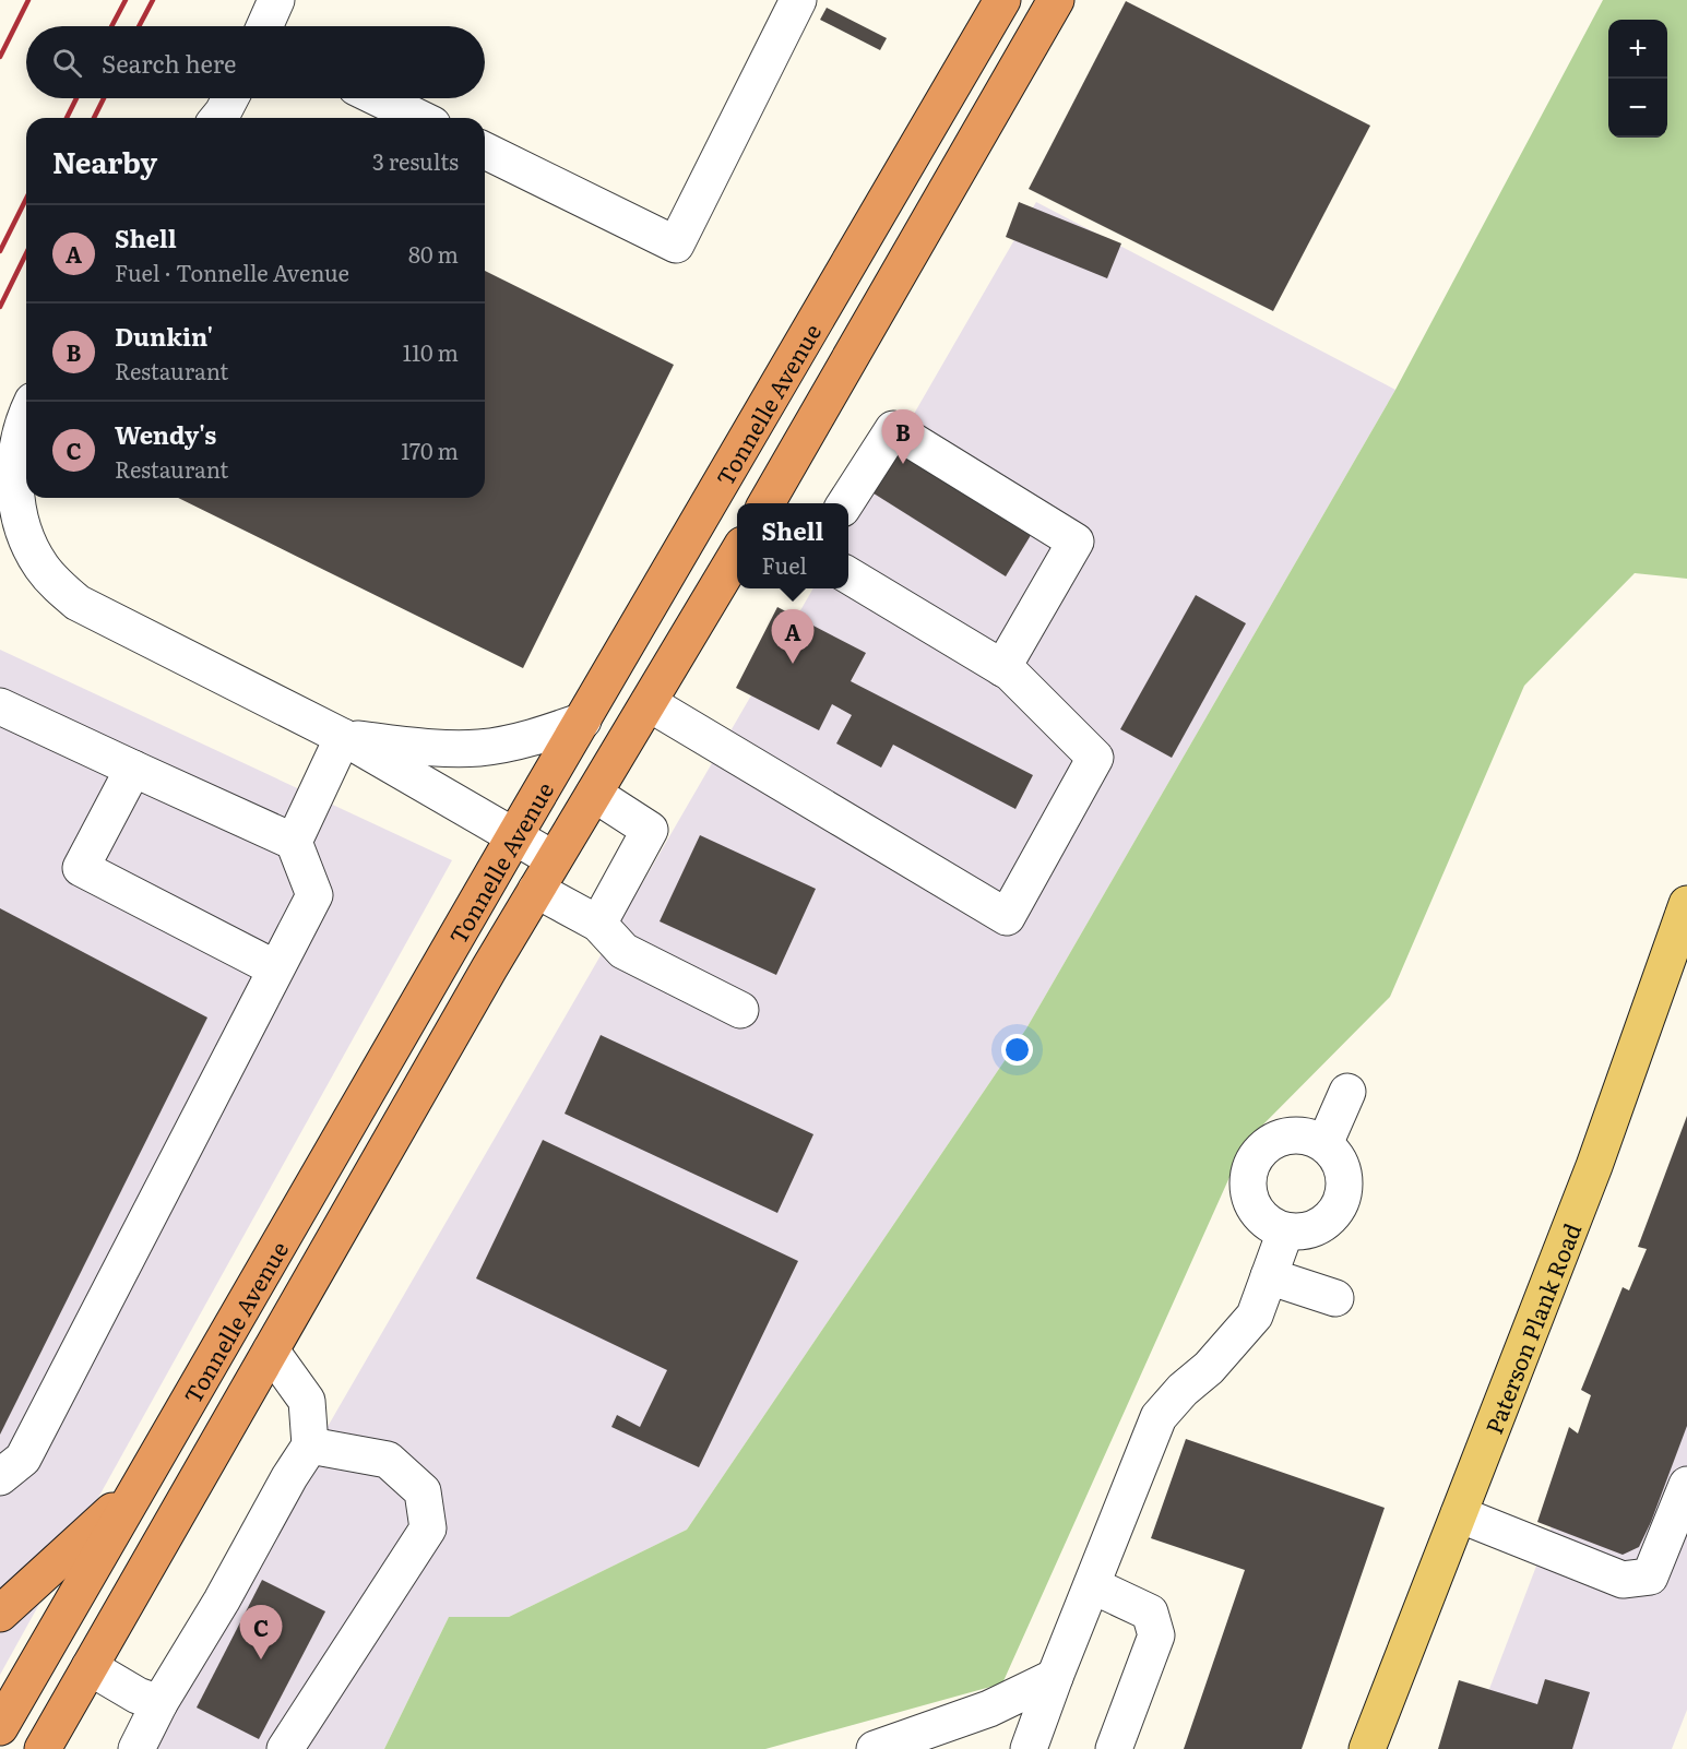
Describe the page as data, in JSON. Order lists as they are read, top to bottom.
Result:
{
  "streets": {
    "highway": ["Tonnelle Avenue"],
    "main road": ["Paterson Plank Road"]
  },
  "page": {
    "map_buttons": ["+", "−"],
    "search": "Search here",
    "heading": ["Nearby", "3 results"],
    "list": [
      {
        "mark": "A",
        "name": "Shell",
        "note": "Fuel · Tonnelle Avenue",
        "value": "80 m"
      },
      {
        "mark": "B",
        "name": "Dunkin'",
        "note": "Restaurant",
        "value": "110 m"
      },
      {
        "mark": "C",
        "name": "Wendy's",
        "note": "Restaurant",
        "value": "170 m"
      }
    ],
    "pins": ["B", "A", "C"],
    "popup": ["Shell", "Fuel"]
  }
}
